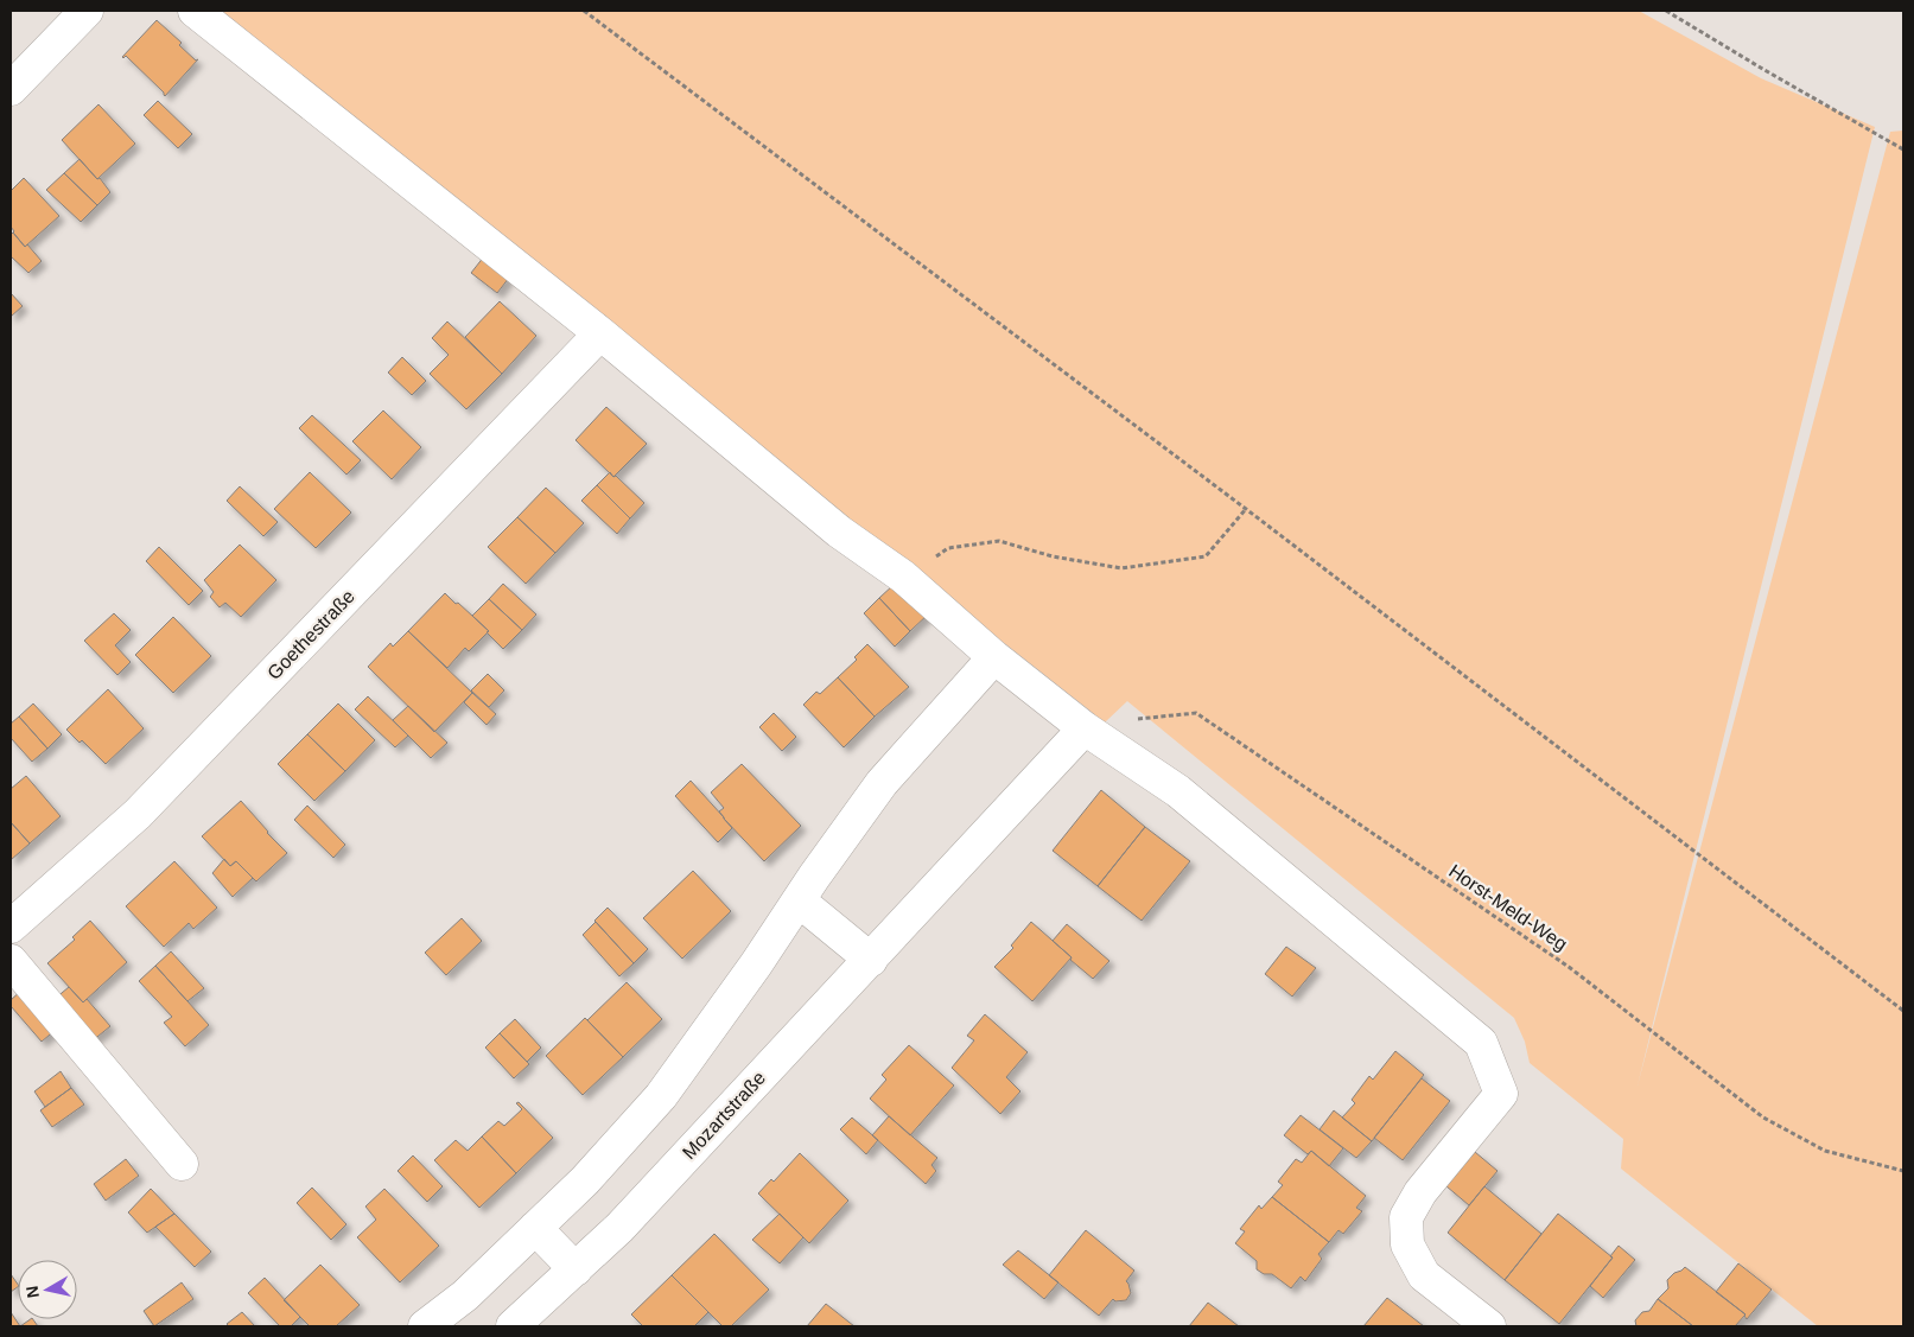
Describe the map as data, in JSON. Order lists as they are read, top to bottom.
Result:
{
  "streets": {
    "street": ["Goethestraße", "Mozartstraße"],
    "path": ["Horst-Meld-Weg"]
  },
  "crossings": [
    ["Horst-Meld-Weg", "Mozartstraße"]
  ],
  "north": "left"
}
